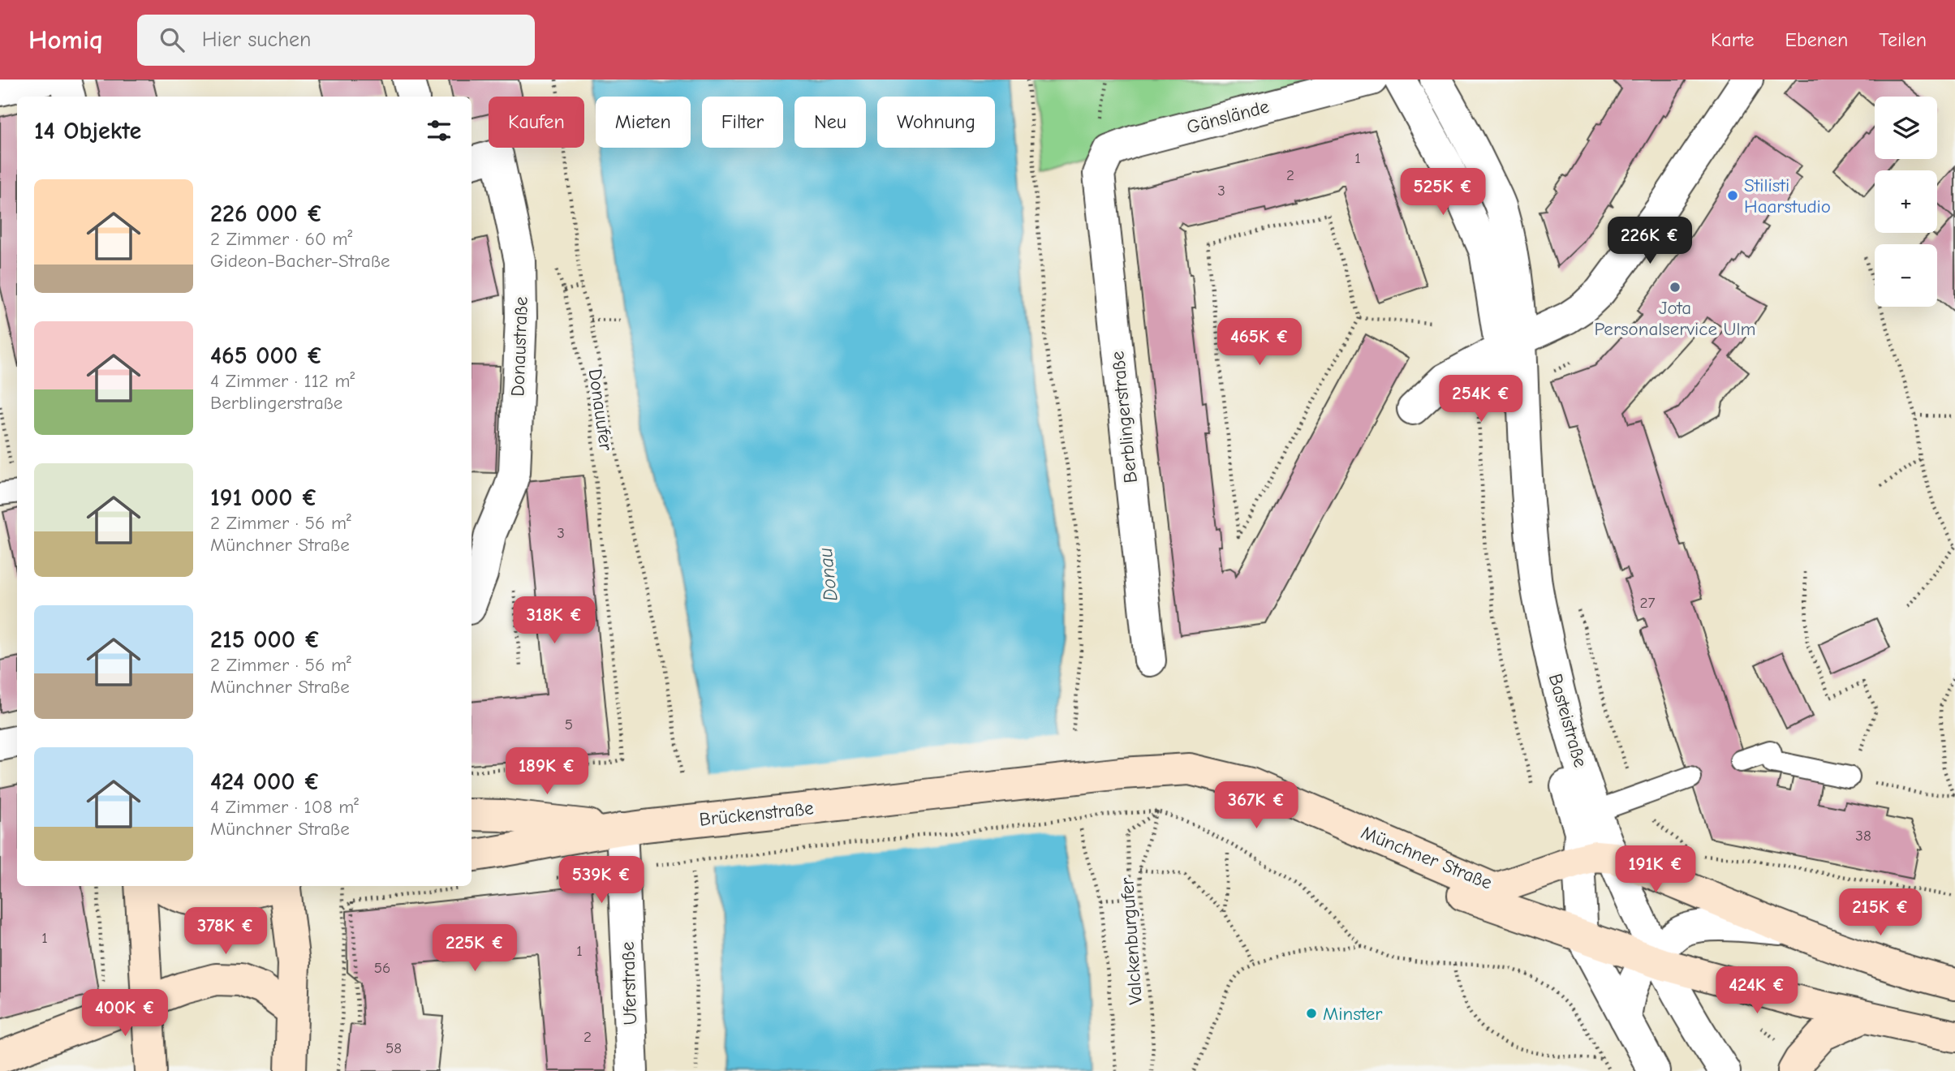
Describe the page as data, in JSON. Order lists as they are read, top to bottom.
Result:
{
  "streets": {
    "main road": ["Brückenstraße", "Münchner Straße"],
    "street": [
      "Gänslände",
      "Donaustraße",
      "Berblingerstraße",
      "Basteistraße",
      "Uferstraße"
    ],
    "path": ["Donauufer", "Valckenburgufer"]
  },
  "crossings": [
    ["Gänslände", "Berblingerstraße"],
    ["Basteistraße", "Münchner Straße"],
    ["Brückenstraße", "Münchner Straße"],
    ["Brückenstraße", "Uferstraße"]
  ],
  "water": ["Donau"],
  "places": ["Stilisti Haarstudio", "Jota Personalservice Ulm", "Minster"],
  "house_numbers": [
    "1",
    "2",
    "3",
    "3",
    "27",
    "5",
    "38",
    "1",
    "1",
    "56",
    "2",
    "58"
  ],
  "page": {
    "header": "Homiq",
    "search": "Hier suchen",
    "nav": ["Karte", "Ebenen", "Teilen"],
    "map_buttons": ["+", "−"],
    "chip": [
      "Kaufen",
      "Mieten",
      "Filter",
      "Neu",
      "Wohnung"
    ],
    "heading": "14 Objekte",
    "list": [
      {
        "name": "226 000 €",
        "note": "2 Zimmer · 60 m² · Gideon-Bacher-Straße"
      },
      {
        "name": "465 000 €",
        "note": "4 Zimmer · 112 m² · Berblingerstraße"
      },
      {
        "name": "191 000 €",
        "note": "2 Zimmer · 56 m² · Münchner Straße"
      },
      {
        "name": "215 000 €",
        "note": "2 Zimmer · 56 m² · Münchner Straße"
      },
      {
        "name": "424 000 €",
        "note": "4 Zimmer · 108 m² · Münchner Straße"
      }
    ],
    "price": [
      "525K €",
      "226K €",
      "465K €",
      "254K €",
      "318K €",
      "189K €",
      "367K €",
      "191K €",
      "539K €",
      "215K €",
      "378K €",
      "225K €",
      "424K €",
      "400K €"
    ]
  }
}
